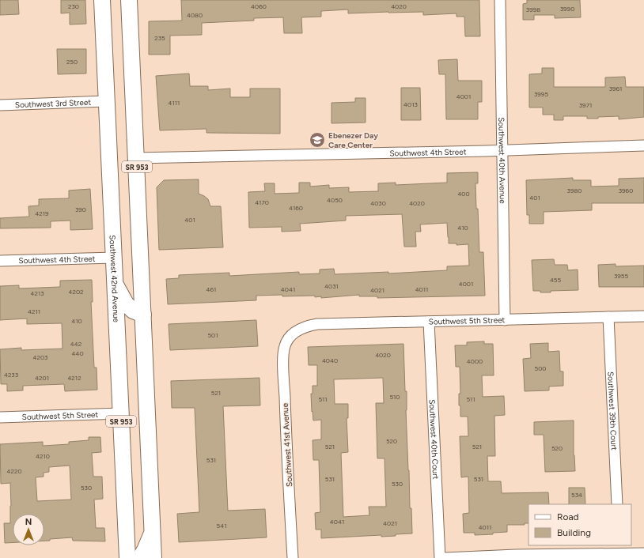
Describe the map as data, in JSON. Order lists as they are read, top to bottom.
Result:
{
  "streets": {
    "main road": ["SR 953", "Southwest 42nd Avenue"],
    "street": [
      "Southwest 3rd Street",
      "Southwest 4th Street",
      "Southwest 40th Avenue",
      "Southwest 5th Street",
      "Southwest 39th Court",
      "Southwest 40th Court",
      "Southwest 41st Avenue"
    ]
  },
  "crossings": [
    ["Southwest 3rd Street", "Southwest 42nd Avenue"],
    ["Southwest 4th Street", "Southwest 40th Avenue"],
    ["Southwest 4th Street", "SR 953"],
    ["Southwest 4th Street", "Southwest 42nd Avenue"],
    ["Southwest 40th Avenue", "Southwest 5th Street"],
    ["Southwest 42nd Avenue", "Southwest 5th Street"],
    ["Southwest 5th Street", "Southwest 39th Court"],
    ["Southwest 5th Street", "Southwest 40th Court"],
    ["Southwest 5th Street", "Southwest 41st Avenue"]
  ],
  "places": {
    "school or university": ["Ebenezer Day Care Center"]
  },
  "house_numbers": [
    "230",
    "4060",
    "4020",
    "3990",
    "3998",
    "4080",
    "235",
    "250",
    "3961",
    "3995",
    "4001",
    "4111",
    "4013",
    "3971",
    "3980",
    "3960",
    "400",
    "401",
    "4050",
    "4170",
    "4030",
    "4020",
    "4160",
    "390",
    "4219",
    "401",
    "410",
    "3955",
    "455",
    "4001",
    "4031",
    "461",
    "4041",
    "4011",
    "4021",
    "4202",
    "4213",
    "4211",
    "410",
    "501",
    "442",
    "440",
    "4020",
    "4203",
    "4040",
    "4000",
    "500",
    "4233",
    "4201",
    "4212",
    "521",
    "510",
    "511",
    "511",
    "520",
    "521",
    "521",
    "520",
    "4210",
    "531",
    "4220",
    "531",
    "531",
    "530",
    "530",
    "534",
    "4041",
    "4021",
    "541",
    "4011"
  ],
  "legend": ["Road", "Building"],
  "north": "top"
}
